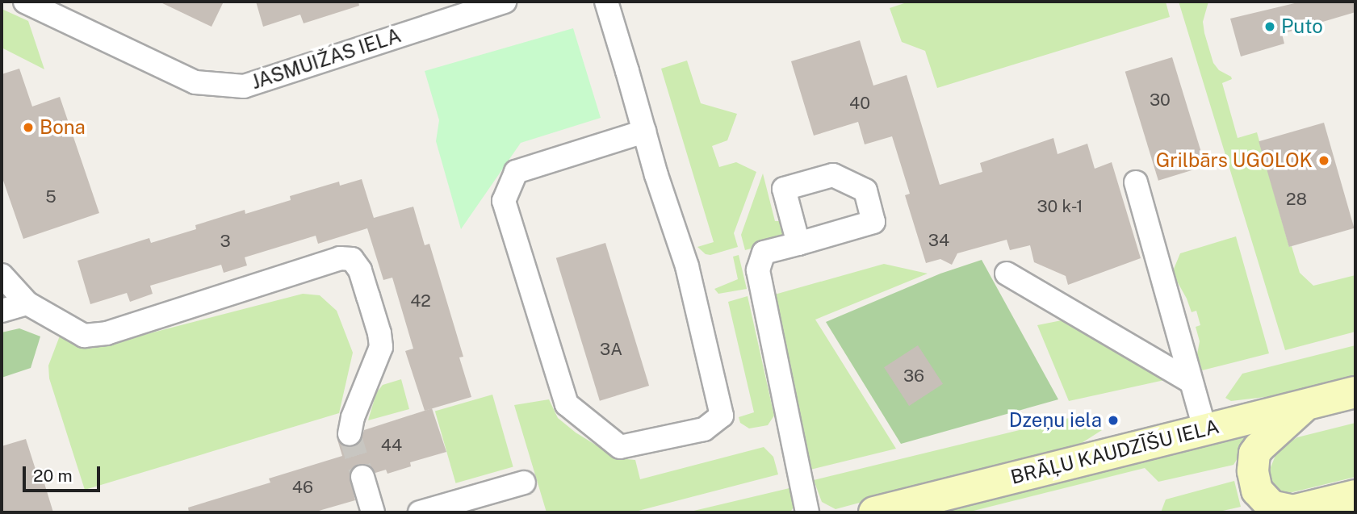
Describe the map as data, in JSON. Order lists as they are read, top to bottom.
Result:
{
  "streets": {
    "street": ["JASMUIŽAS IELA", "BRĀĻU KAUDZĪŠU IELA"]
  },
  "places": [
    "Puto",
    "Bona",
    "Grilbārs UGOLOK",
    "Dzeņu iela"
  ],
  "house_numbers": [
    "30",
    "40",
    "5",
    "28",
    "30 k-1",
    "34",
    "3",
    "42",
    "3A",
    "36",
    "44",
    "46"
  ],
  "scale_bar": "20 m"
}
